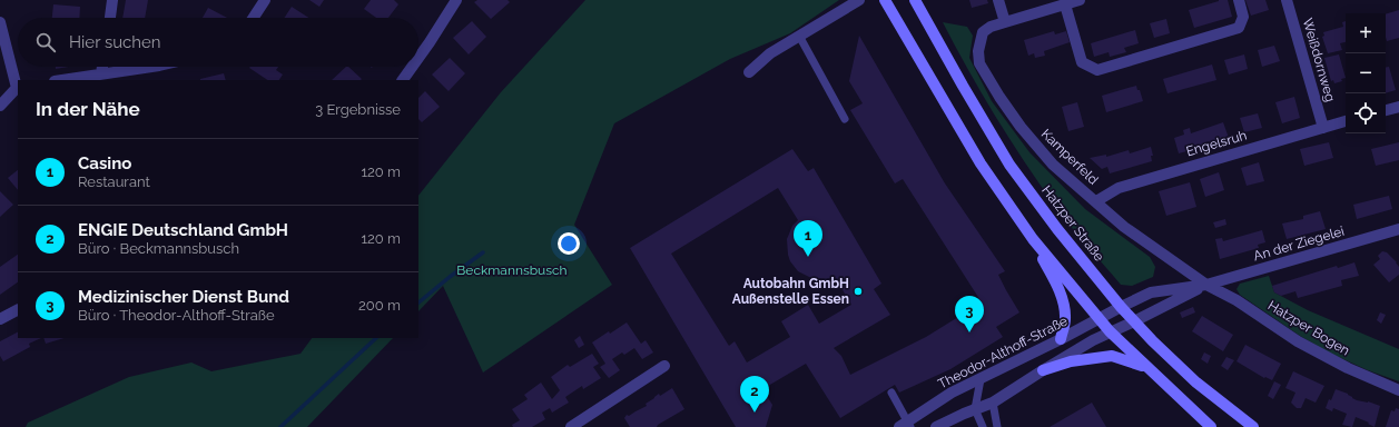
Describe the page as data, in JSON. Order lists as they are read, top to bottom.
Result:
{
  "streets": {
    "main road": ["Hatzper Straße"],
    "street": [
      "Weißdornweg",
      "Engelsruh",
      "Kamperfeld",
      "An der Ziegelei",
      "Hatzper Bogen",
      "Theodor-Althoff-Straße"
    ]
  },
  "crossings": [
    ["Weißdornweg", "Engelsruh"],
    ["Engelsruh", "Kamperfeld"],
    ["Kamperfeld", "An der Ziegelei"],
    ["Kamperfeld", "Hatzper Bogen"],
    ["Hatzper Straße", "An der Ziegelei"],
    ["Hatzper Straße", "Theodor-Althoff-Straße"],
    ["An der Ziegelei", "Hatzper Bogen"],
    ["An der Ziegelei", "Theodor-Althoff-Straße"]
  ],
  "parks": ["Beckmannsbusch"],
  "places": ["Autobahn GmbH Außenstelle Essen"],
  "page": {
    "map_buttons": ["+", "−"],
    "search": "Hier suchen",
    "heading": ["In der Nähe", "3 Ergebnisse"],
    "list": [
      {
        "mark": "1",
        "name": "Casino",
        "note": "Restaurant",
        "value": "120 m"
      },
      {
        "mark": "2",
        "name": "ENGIE Deutschland GmbH",
        "note": "Büro · Beckmannsbusch",
        "value": "120 m"
      },
      {
        "mark": "3",
        "name": "Medizinischer Dienst Bund",
        "note": "Büro · Theodor-Althoff-Straße",
        "value": "200 m"
      }
    ],
    "pins": ["1", "3", "2"]
  }
}
